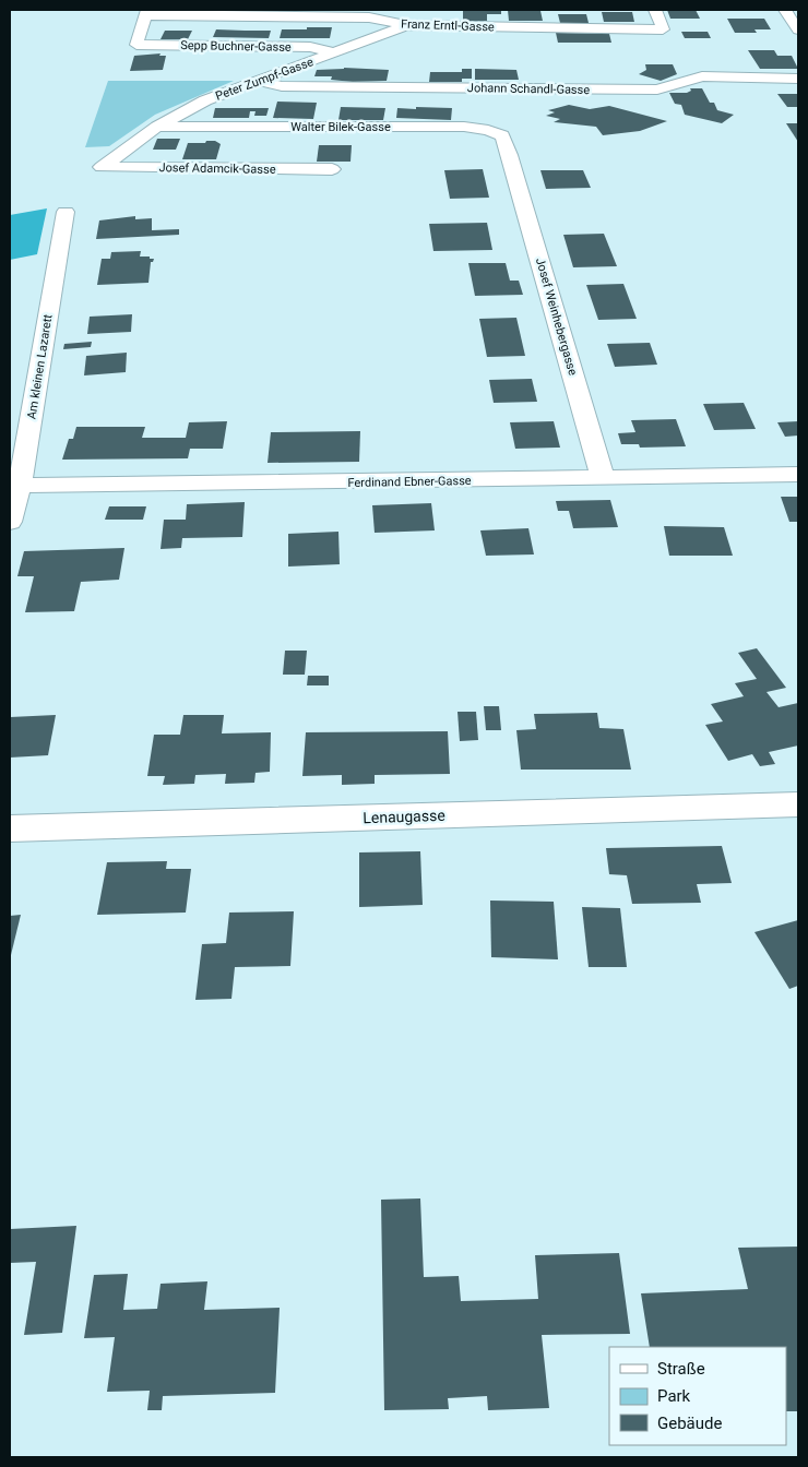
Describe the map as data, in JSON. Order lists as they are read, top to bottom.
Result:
{
  "streets": {
    "street": [
      "Franz Erntl-Gasse",
      "Sepp Buchner-Gasse",
      "Peter Zumpf-Gasse",
      "Johann Schandl-Gasse",
      "Walter Bilek-Gasse",
      "Josef Adamcik-Gasse",
      "Josef Weinhebergasse",
      "Am kleinen Lazarett",
      "Ferdinand Ebner-Gasse",
      "Lenaugasse"
    ]
  },
  "crossings": [
    ["Franz Erntl-Gasse", "Sepp Buchner-Gasse"],
    ["Franz Erntl-Gasse", "Peter Zumpf-Gasse"],
    ["Sepp Buchner-Gasse", "Peter Zumpf-Gasse"],
    ["Peter Zumpf-Gasse", "Johann Schandl-Gasse"],
    ["Peter Zumpf-Gasse", "Walter Bilek-Gasse"],
    ["Peter Zumpf-Gasse", "Josef Adamcik-Gasse"],
    ["Walter Bilek-Gasse", "Josef Weinhebergasse"],
    ["Josef Weinhebergasse", "Ferdinand Ebner-Gasse"],
    ["Am kleinen Lazarett", "Ferdinand Ebner-Gasse"]
  ],
  "legend": ["Straße", "Park", "Gebäude"]
}
